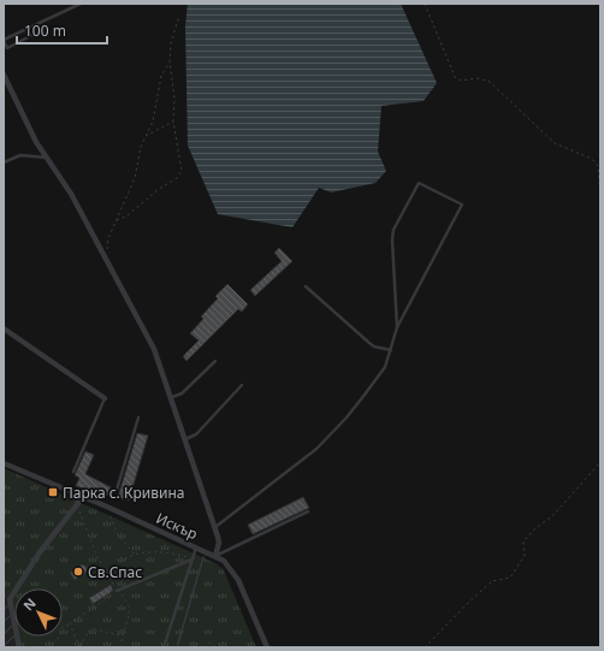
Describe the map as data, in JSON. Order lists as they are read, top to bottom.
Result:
{
  "streets": {
    "street": ["Искър"]
  },
  "places": {
    "transit": ["Парка с. Кривина"],
    "other": ["Св.Спас"]
  },
  "scale_bar": "100 m",
  "north": "top left"
}
